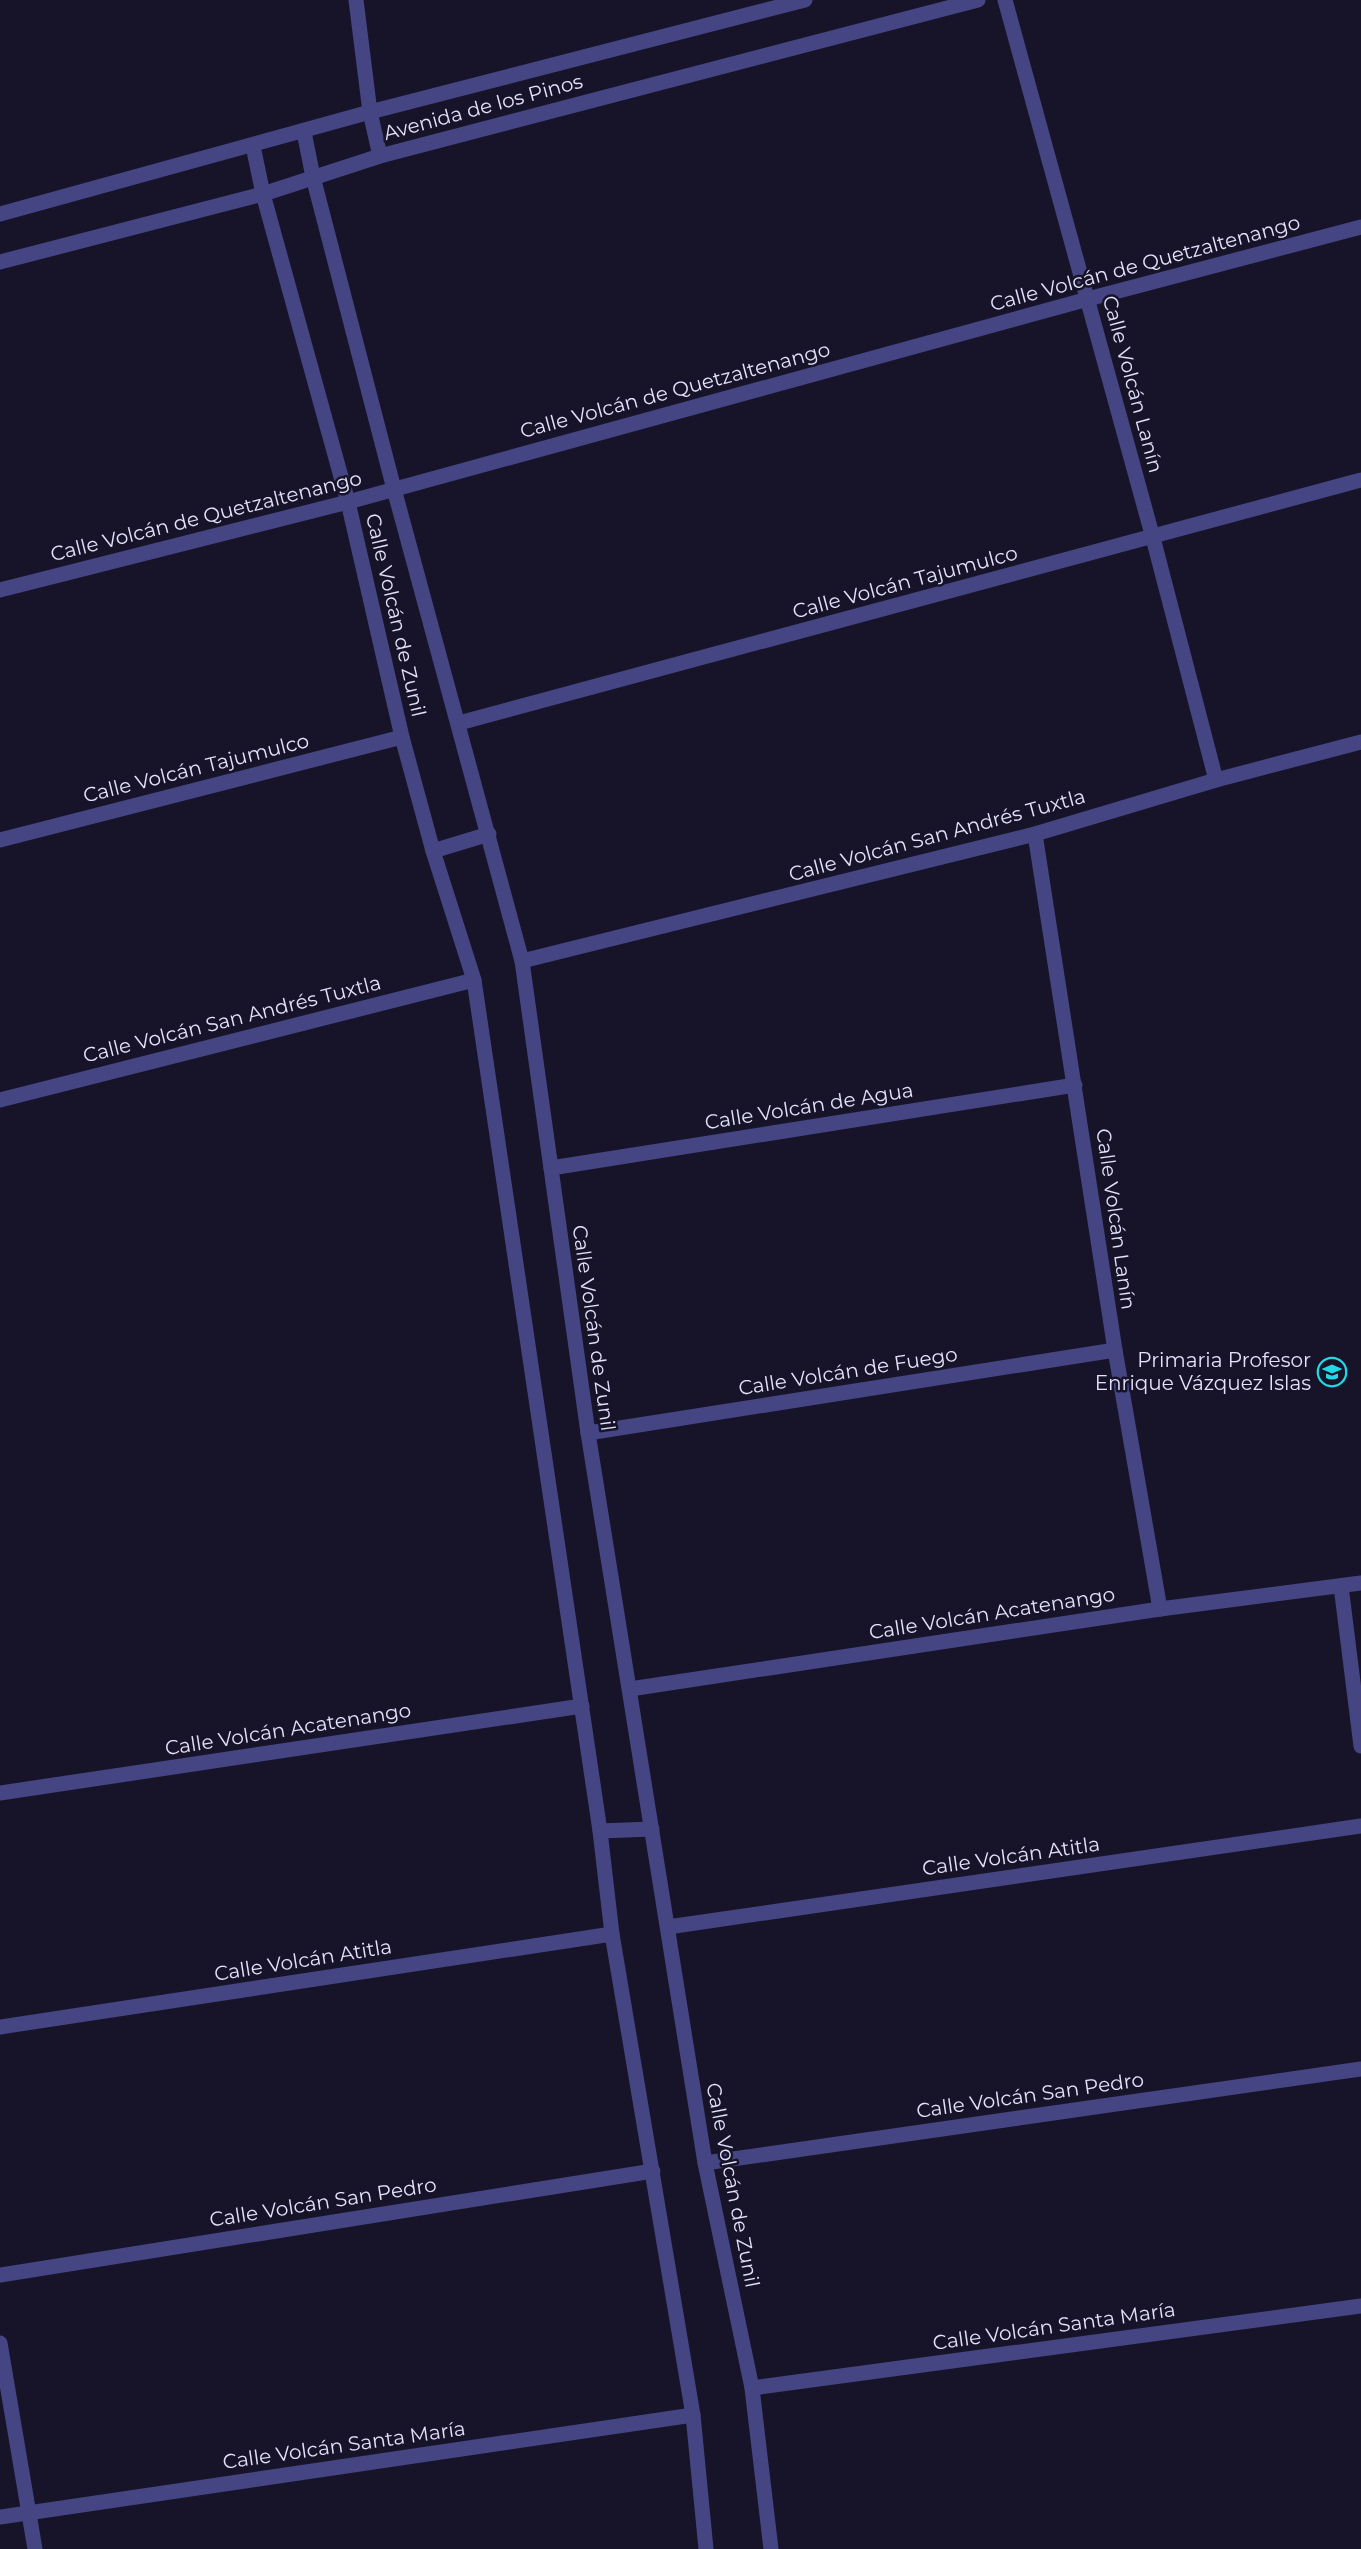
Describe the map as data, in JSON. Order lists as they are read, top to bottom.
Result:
{
  "streets": {
    "street": [
      "Avenida de los Pinos",
      "Calle Volcán de Quetzaltenango",
      "Calle Volcán Lanín",
      "Calle Volcán Tajumulco",
      "Calle Volcán de Zunil",
      "Calle Volcán San Andrés Tuxtla",
      "Calle Volcán de Agua",
      "Calle Volcán de Fuego",
      "Calle Volcán Acatenango",
      "Calle Volcán Atitla",
      "Calle Volcán San Pedro",
      "Calle Volcán Santa María"
    ]
  },
  "crossings": [
    ["Avenida de los Pinos", "Calle Volcán de Zunil"],
    ["Calle Volcán de Quetzaltenango", "Calle Volcán Lanín"],
    ["Calle Volcán de Quetzaltenango", "Calle Volcán de Zunil"],
    ["Calle Volcán Lanín", "Calle Volcán Tajumulco"],
    ["Calle Volcán Lanín", "Calle Volcán San Andrés Tuxtla"],
    ["Calle Volcán Lanín", "Calle Volcán de Agua"],
    ["Calle Volcán Lanín", "Calle Volcán de Fuego"],
    ["Calle Volcán Lanín", "Calle Volcán Acatenango"],
    ["Calle Volcán Tajumulco", "Calle Volcán de Zunil"],
    ["Calle Volcán de Zunil", "Calle Volcán San Andrés Tuxtla"],
    ["Calle Volcán de Zunil", "Calle Volcán de Agua"],
    ["Calle Volcán de Zunil", "Calle Volcán de Fuego"],
    ["Calle Volcán de Zunil", "Calle Volcán Acatenango"],
    ["Calle Volcán de Zunil", "Calle Volcán Atitla"],
    ["Calle Volcán de Zunil", "Calle Volcán San Pedro"],
    ["Calle Volcán de Zunil", "Calle Volcán Santa María"]
  ],
  "places": {
    "school or university": ["Primaria Profesor Enrique Vázquez Islas"]
  }
}
